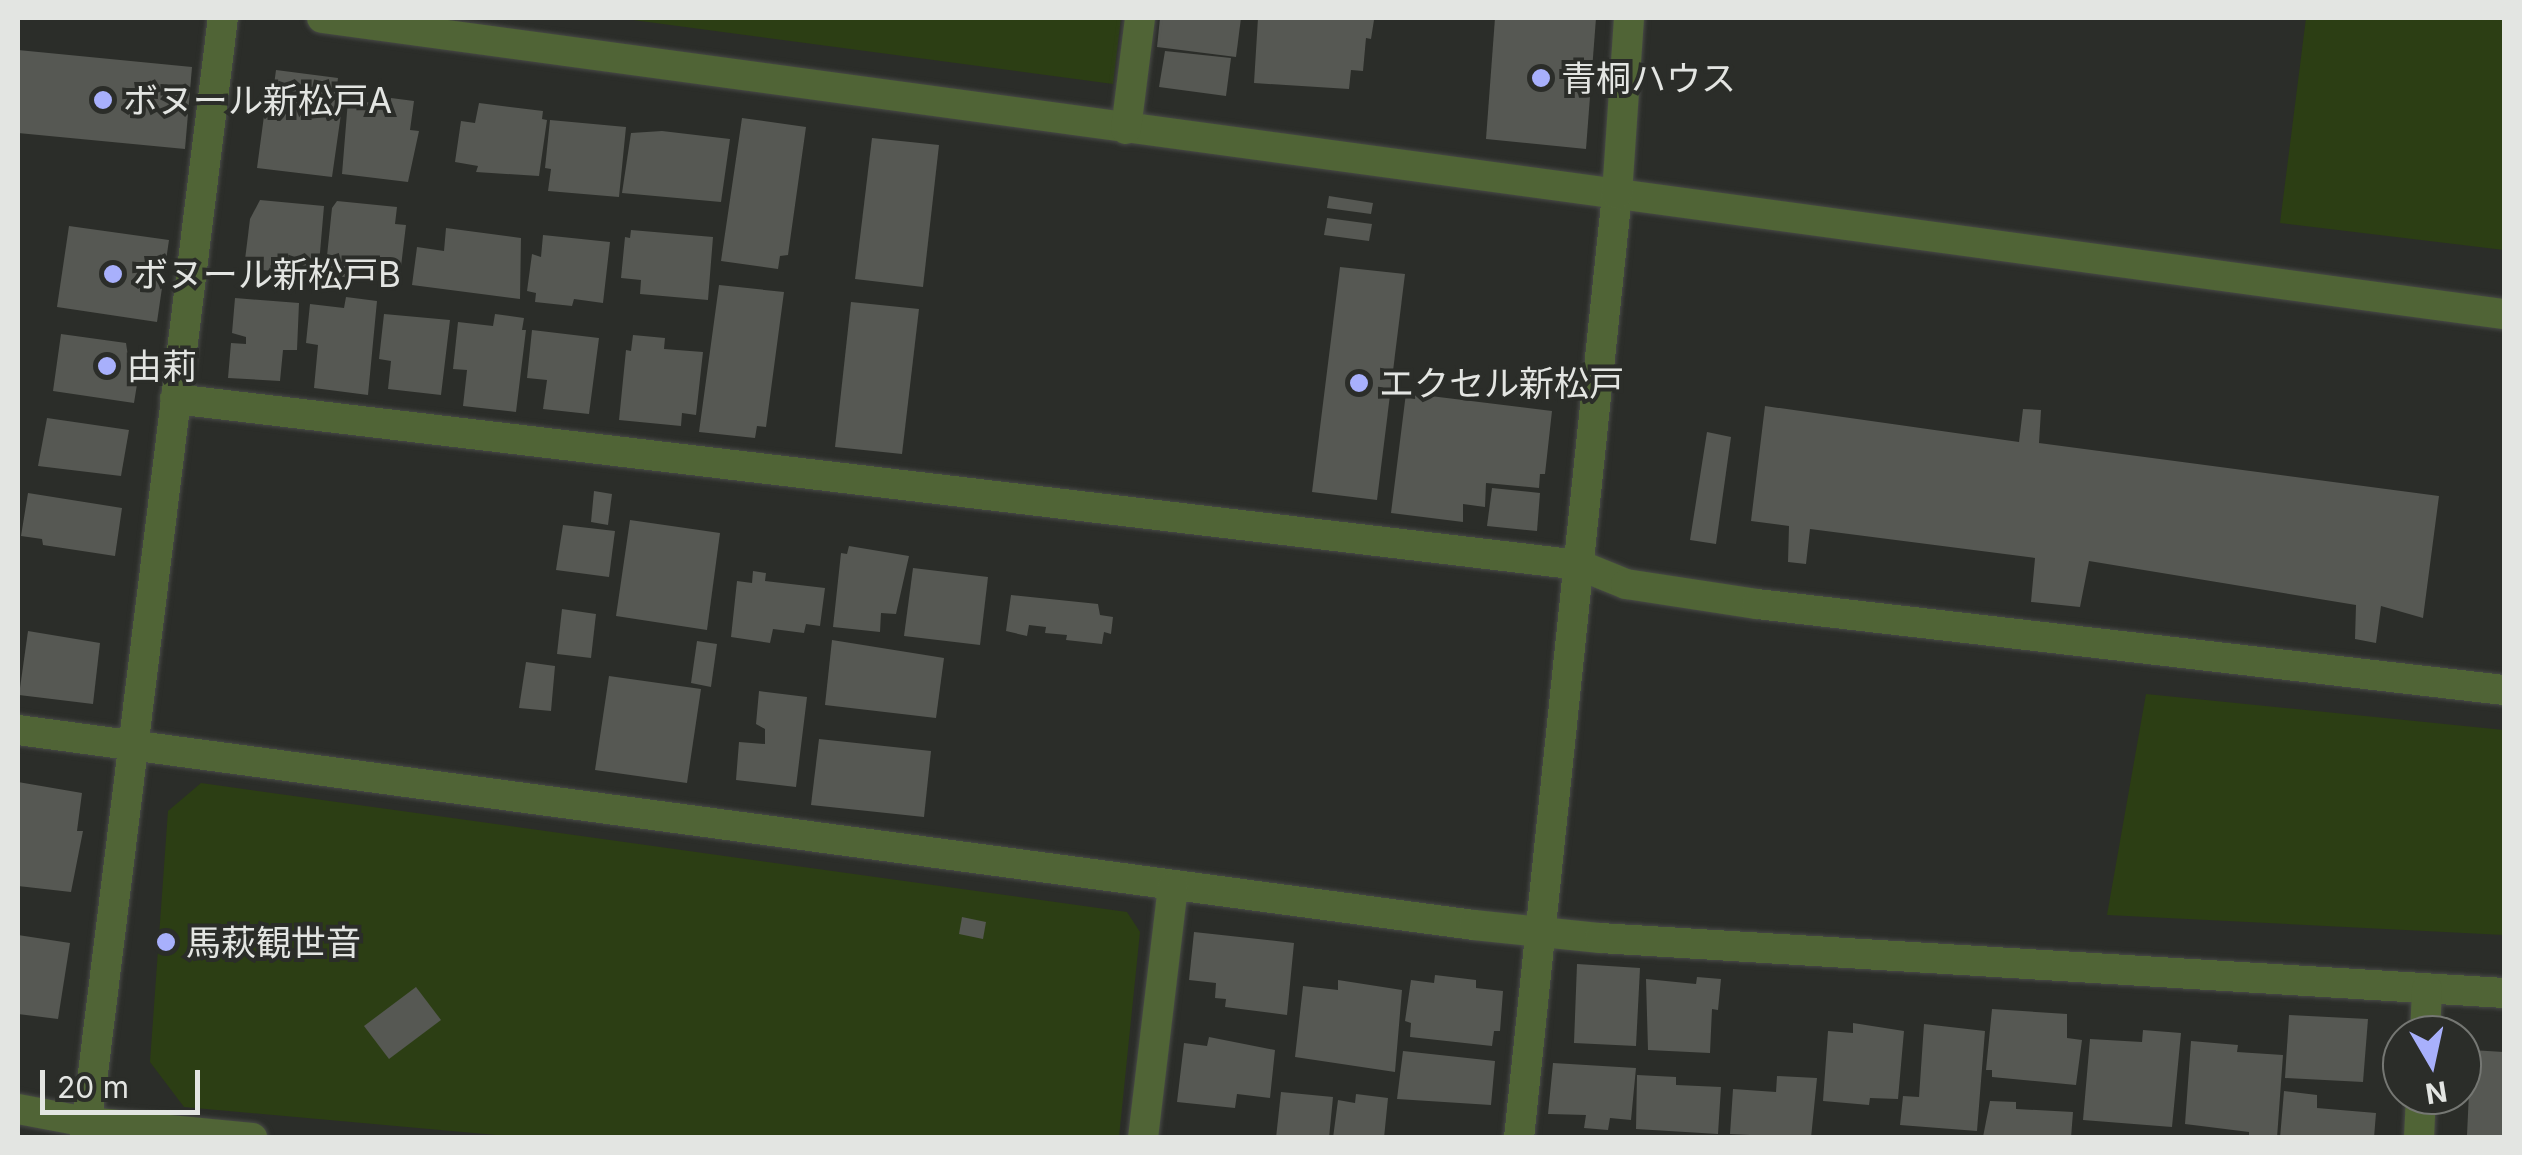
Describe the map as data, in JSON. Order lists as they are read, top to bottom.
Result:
{
  "places": [
    "青桐ハウス",
    "ボヌール新松戸A",
    "ボヌール新松戸B",
    "由莉",
    "エクセル新松戸",
    "馬萩観世音"
  ],
  "scale_bar": "20 m",
  "north": "bottom"
}
